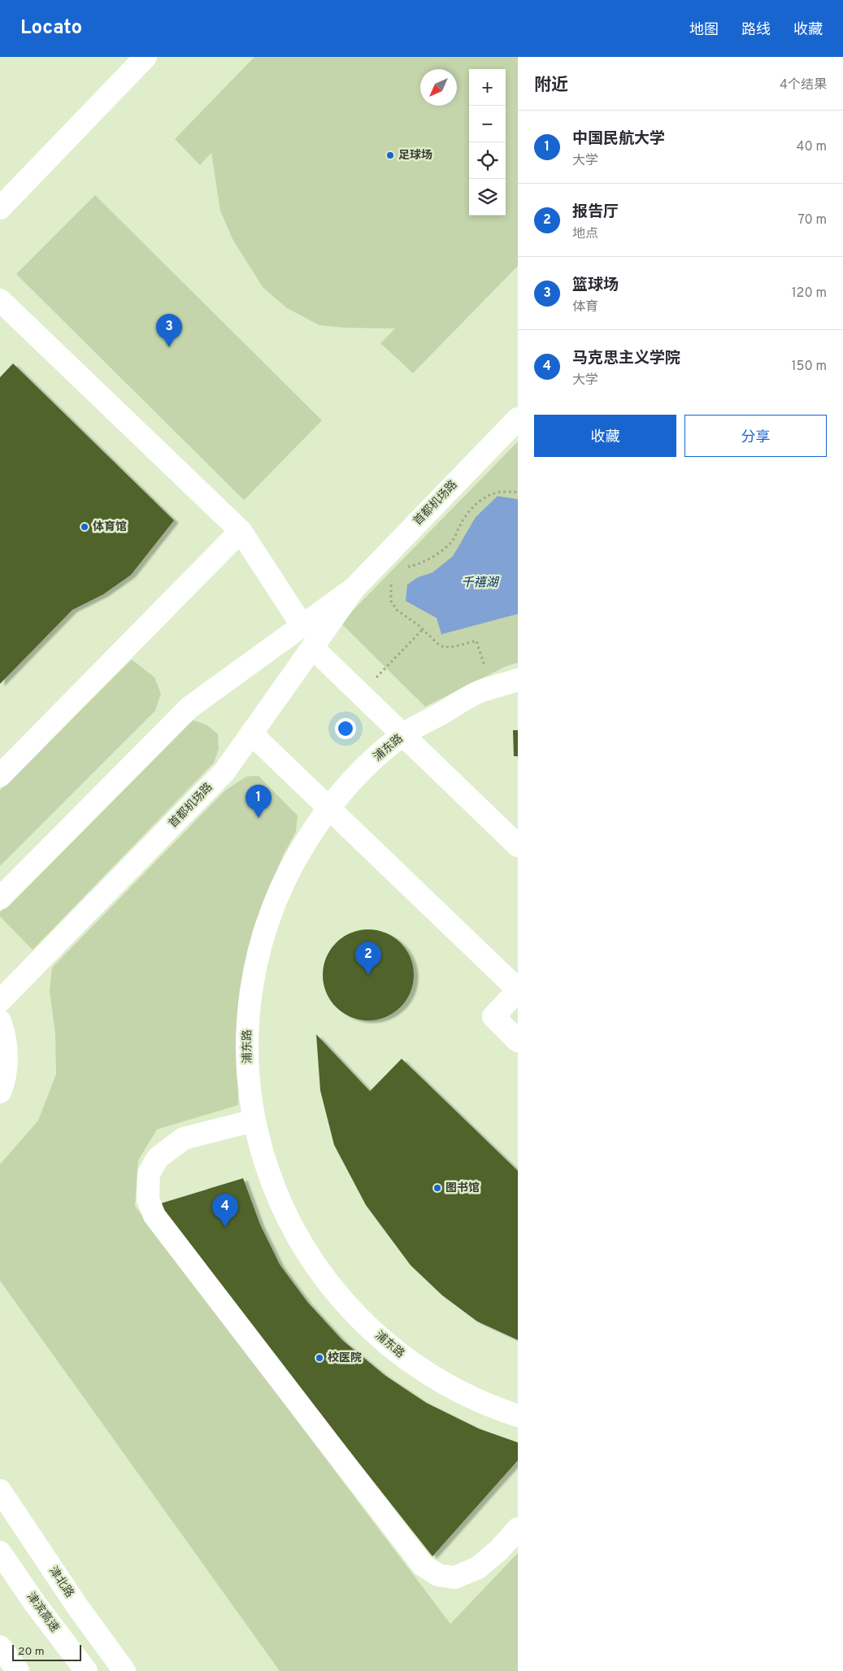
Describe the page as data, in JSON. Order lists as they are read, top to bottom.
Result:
{
  "streets": {
    "main road": [
      "首都机场路",
      "浦东路",
      "津北路",
      "津滨高速"
    ]
  },
  "water": ["千禧湖"],
  "places": [
    "足球场",
    "体育馆",
    "图书馆",
    "校医院"
  ],
  "scale_bar": "20 m",
  "north": "bottom left",
  "page": {
    "header": "Locato",
    "nav": ["地图", "路线", "收藏"],
    "heading": ["附近", "4个结果"],
    "map_buttons": ["+", "−"],
    "list": [
      {
        "mark": "1",
        "name": "中国民航大学",
        "note": "大学",
        "value": "40 m"
      },
      {
        "mark": "2",
        "name": "报告厅",
        "note": "地点",
        "value": "70 m"
      },
      {
        "mark": "3",
        "name": "篮球场",
        "note": "体育",
        "value": "120 m"
      },
      {
        "mark": "4",
        "name": "马克思主义学院",
        "note": "大学",
        "value": "150 m"
      }
    ],
    "pins": [
      "3",
      "1",
      "2",
      "4"
    ],
    "buttons": ["收藏", "分享"],
    "scale": "20 m"
  }
}
